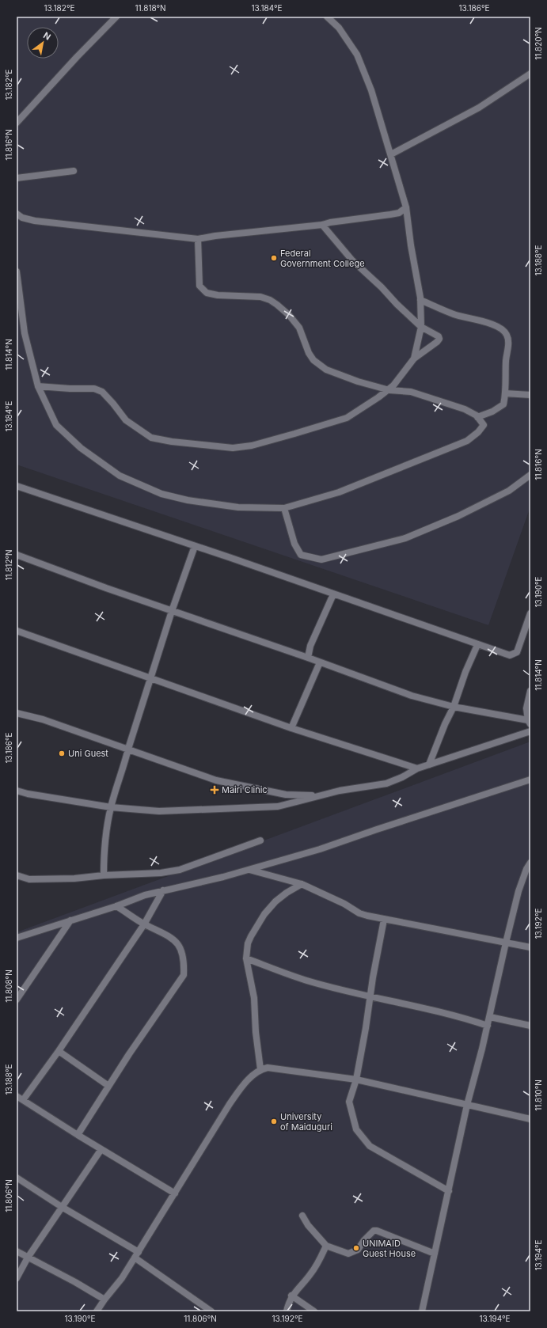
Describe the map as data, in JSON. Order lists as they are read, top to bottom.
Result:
{
  "places": {
    "other": [
      "Federal Government College",
      "Uni Guest",
      "University of Maiduguri",
      "UNIMAID Guest House"
    ],
    "health": ["Mairi Clinic"]
  },
  "north": "top right",
  "coordinates": [
    "13.182°E",
    "11.818°N",
    "13.184°E",
    "13.186°E",
    "11.820°N",
    "11.816°N",
    "13.188°E",
    "11.814°N",
    "11.812°N",
    "13.190°E",
    "13.192°E",
    "11.808°N",
    "11.810°N",
    "11.806°N",
    "13.194°E"
  ]
}
